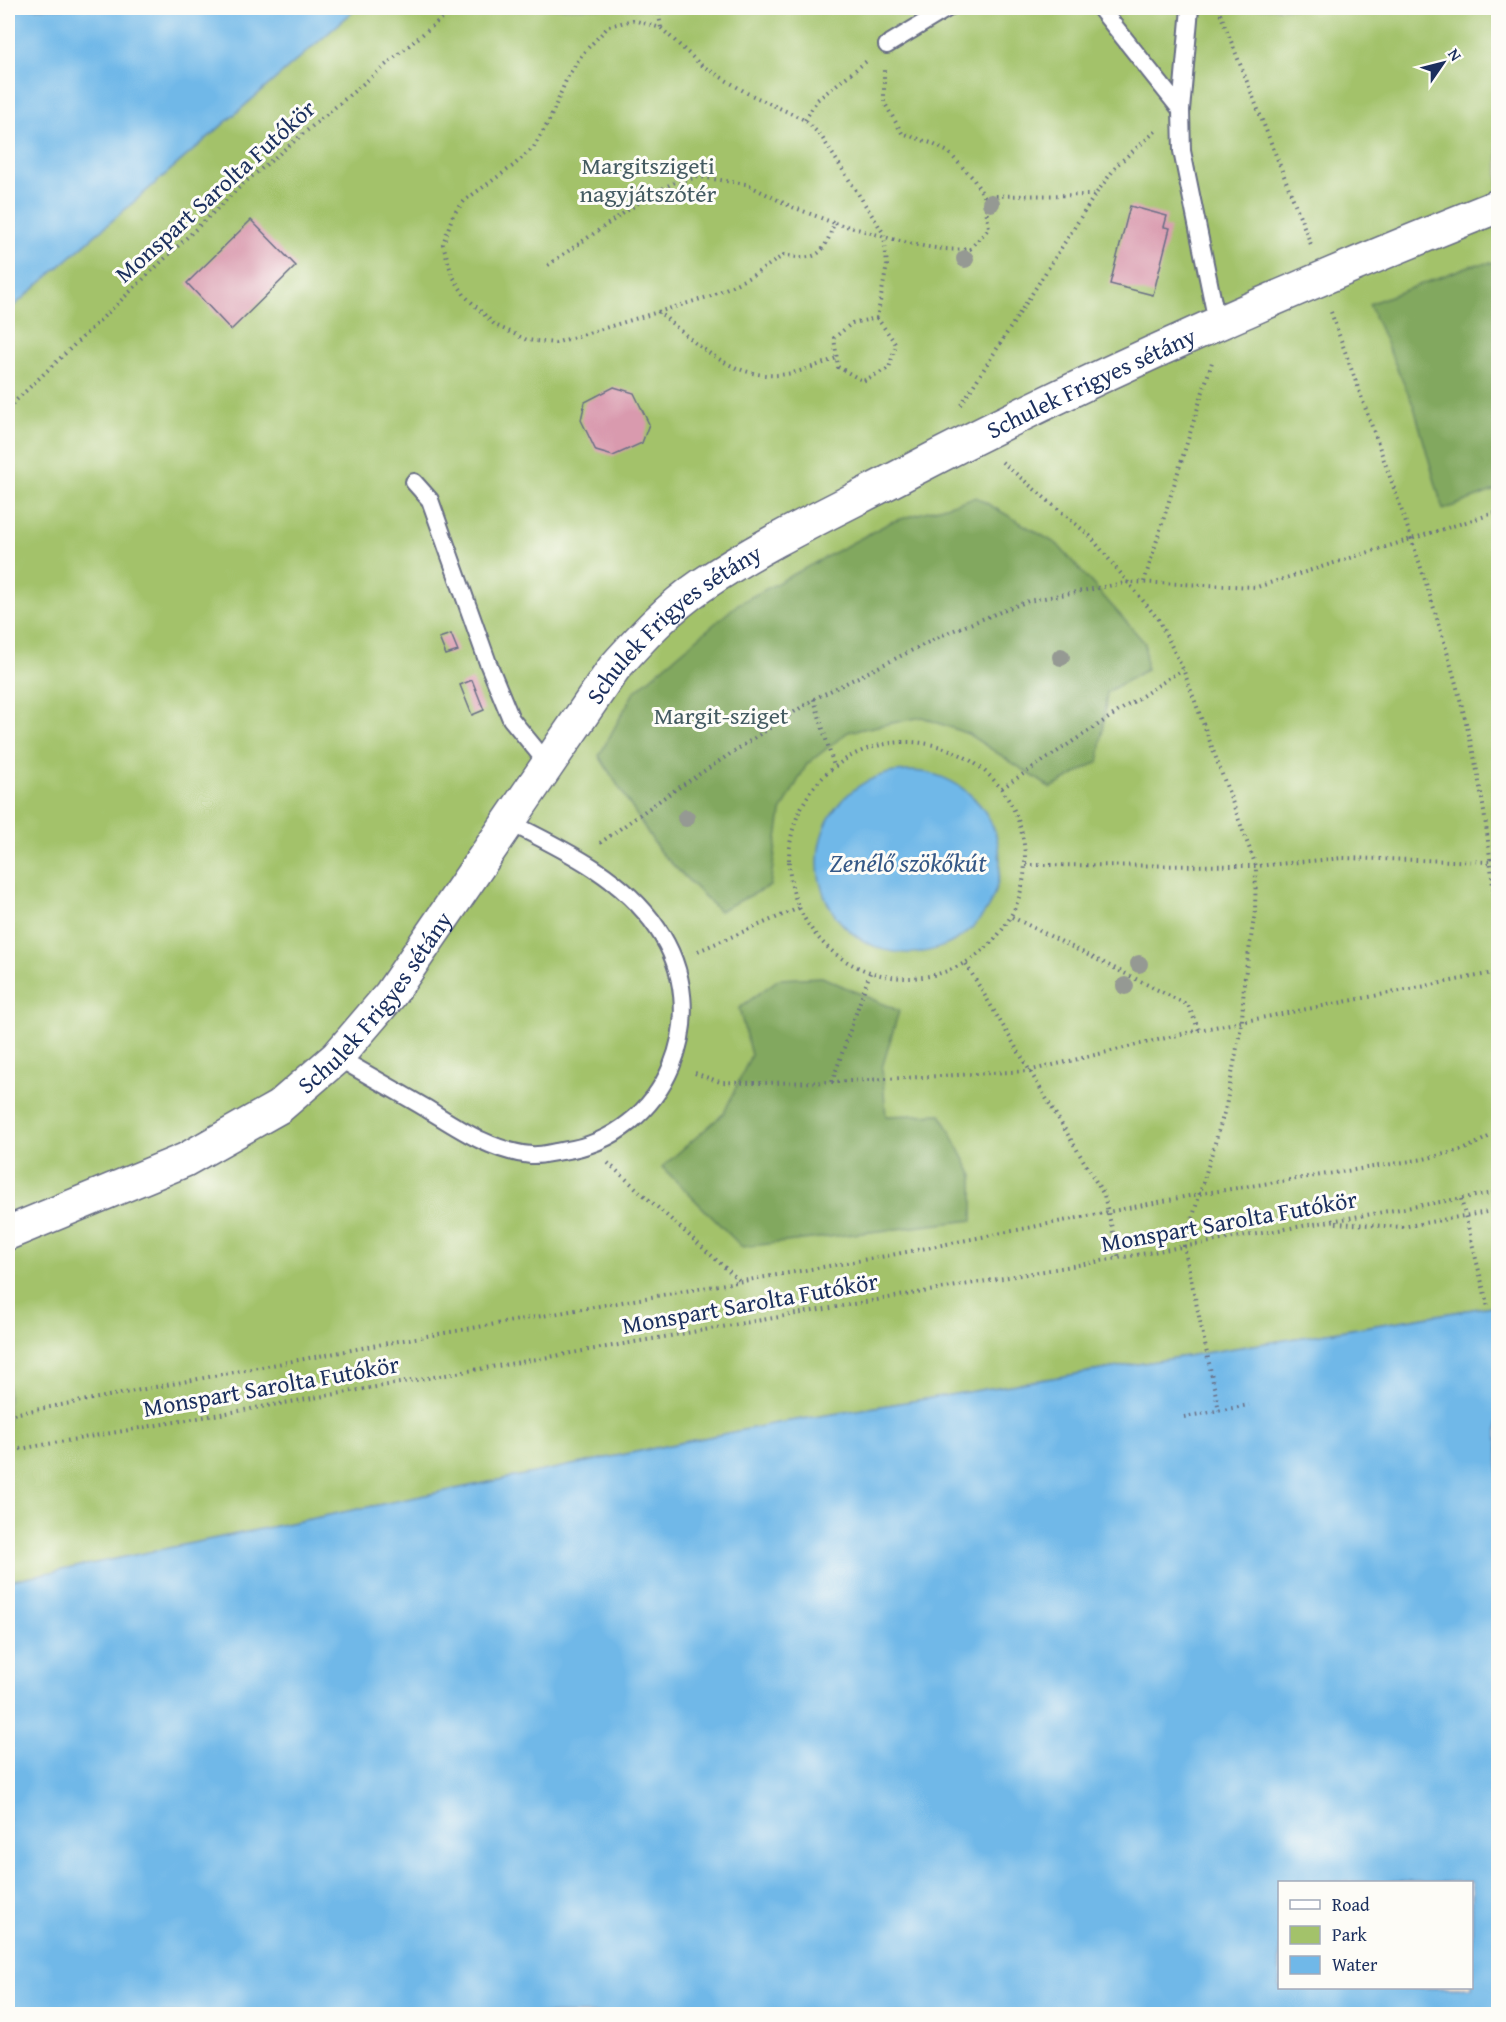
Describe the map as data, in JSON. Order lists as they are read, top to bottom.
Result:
{
  "streets": {
    "street": ["Schulek Frigyes sétány"],
    "path": ["Monspart Sarolta Futókör"]
  },
  "water": ["Zenélő szökőkút"],
  "parks": ["Margitszigeti nagyjátszótér", "Margit-sziget"],
  "legend": ["Road", "Park", "Water"],
  "north": "top right"
}
